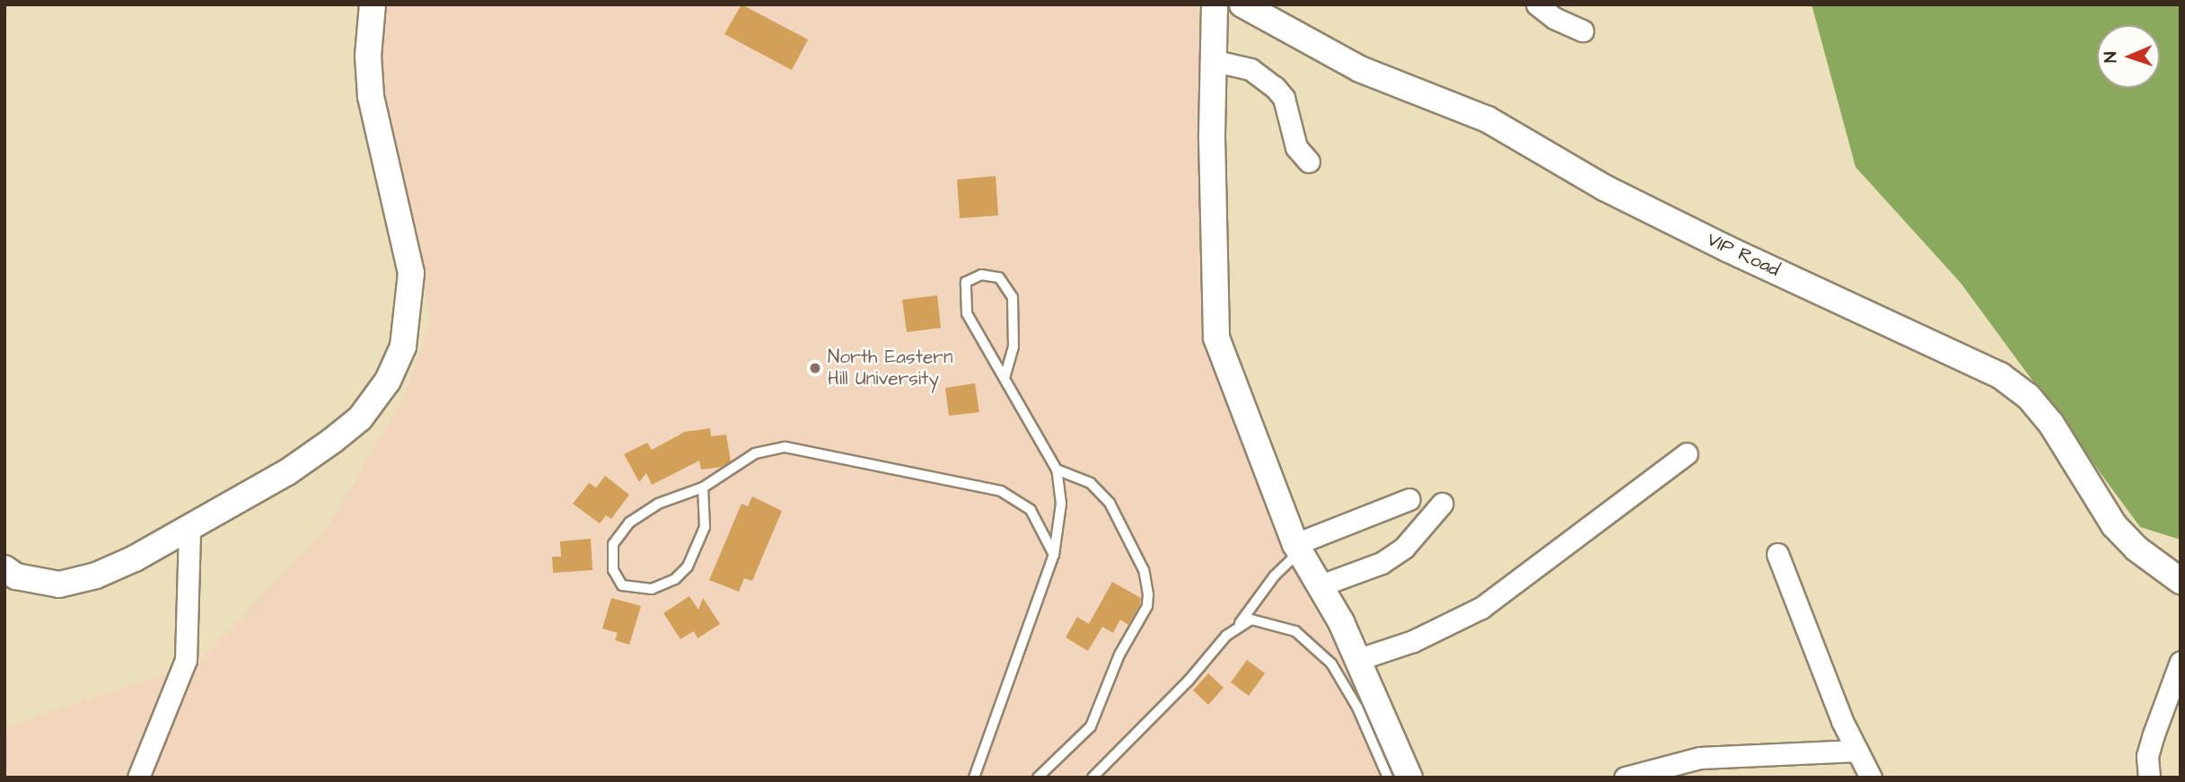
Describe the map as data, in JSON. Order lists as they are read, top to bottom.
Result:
{
  "streets": {
    "street": ["VIP Road"]
  },
  "places": ["North Eastern Hill University"],
  "north": "left"
}
